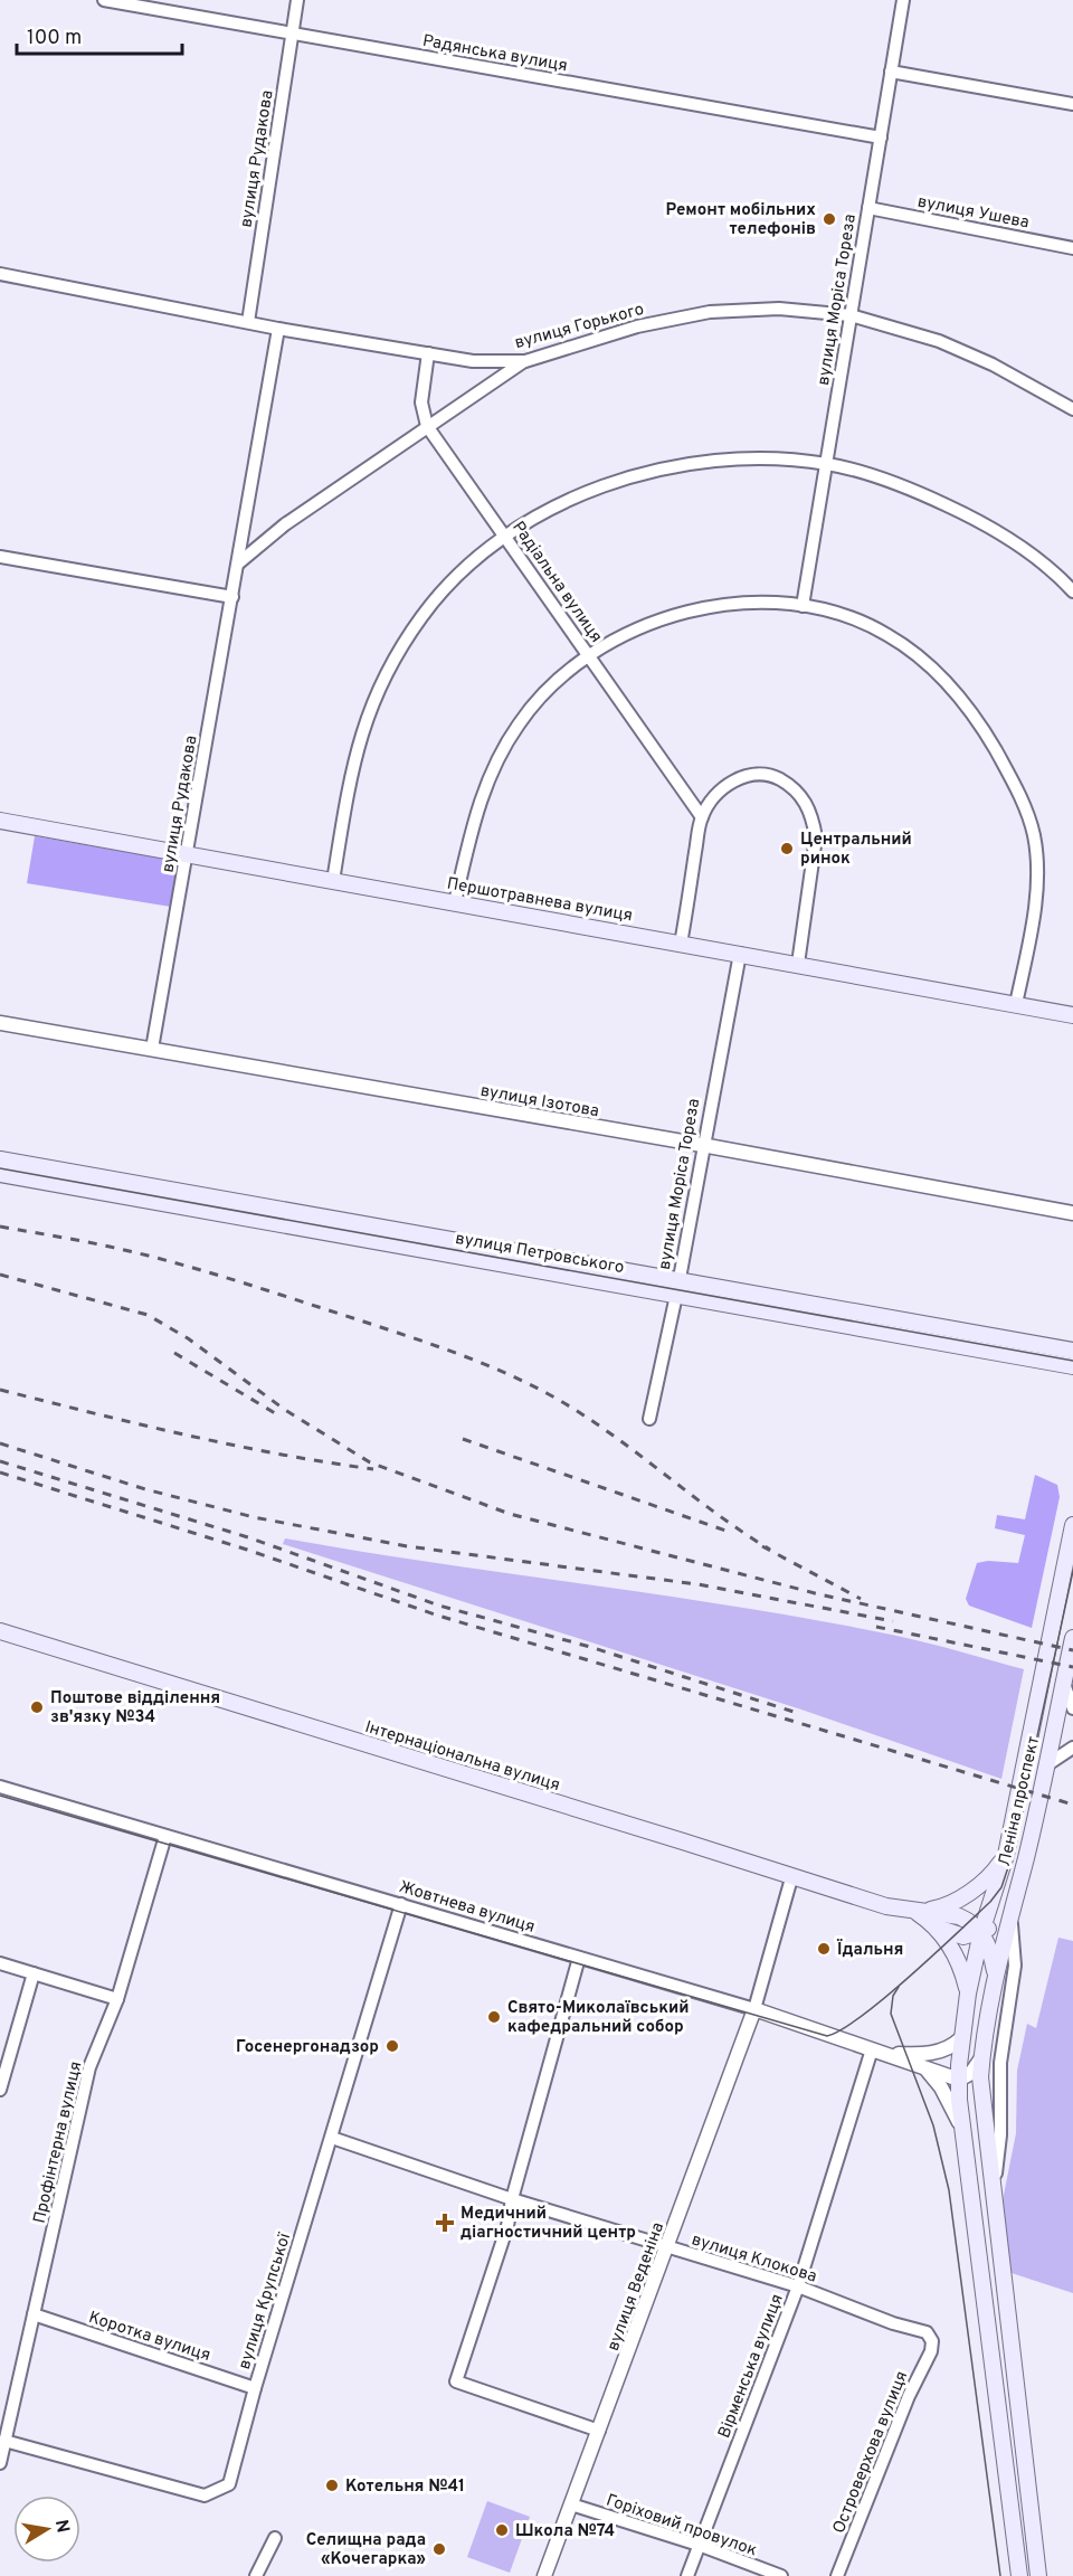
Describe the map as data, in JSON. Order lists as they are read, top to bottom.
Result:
{
  "streets": {
    "main road": [
      "Першотравнева вулиця",
      "вулиця Петровського",
      "Інтернаціональна вулиця",
      "Леніна проспект"
    ],
    "street": [
      "Радянська вулиця",
      "вулиця Рудакова",
      "вулиця Ушева",
      "вулиця Моріса Тореза",
      "вулиця Горького",
      "Радіальна вулиця",
      "вулиця Ізотова",
      "Жовтнева вулиця",
      "Профінтерна вулиця",
      "вулиця Клокова",
      "вулиця Веденіна",
      "вулиця Крупської",
      "Коротка вулиця",
      "Вірменська вулиця",
      "Островерхова вулиця",
      "Горіховий провулок"
    ]
  },
  "crossings": [
    ["Радянська вулиця", "вулиця Рудакова"],
    ["Радянська вулиця", "вулиця Моріса Тореза"],
    ["вулиця Рудакова", "вулиця Горького"],
    ["вулиця Рудакова", "Першотравнева вулиця"],
    ["вулиця Рудакова", "вулиця Ізотова"],
    ["вулиця Ушева", "вулиця Моріса Тореза"],
    ["вулиця Моріса Тореза", "вулиця Горького"],
    ["вулиця Моріса Тореза", "Першотравнева вулиця"],
    ["вулиця Моріса Тореза", "вулиця Ізотова"],
    ["вулиця Моріса Тореза", "вулиця Петровського"],
    ["вулиця Горького", "Радіальна вулиця"],
    ["Інтернаціональна вулиця", "Леніна проспект"],
    ["Леніна проспект", "Жовтнева вулиця"],
    ["Жовтнева вулиця", "Профінтерна вулиця"],
    ["Жовтнева вулиця", "вулиця Веденіна"],
    ["Жовтнева вулиця", "вулиця Крупської"],
    ["Жовтнева вулиця", "Вірменська вулиця"],
    ["Профінтерна вулиця", "вулиця Крупської"],
    ["Профінтерна вулиця", "Коротка вулиця"],
    ["вулиця Клокова", "вулиця Веденіна"],
    ["вулиця Клокова", "вулиця Крупської"],
    ["вулиця Клокова", "Вірменська вулиця"],
    ["вулиця Клокова", "Островерхова вулиця"],
    ["вулиця Веденіна", "Горіховий провулок"],
    ["вулиця Крупської", "Коротка вулиця"],
    ["Вірменська вулиця", "Горіховий провулок"]
  ],
  "places": {
    "other": [
      "Ремонт мобільних телефонів",
      "Центральний ринок",
      "Поштове відділення зв'язку №34",
      "Їдальня",
      "Свято-Миколаївський кафедральний собор",
      "Госенергонадзор",
      "Котельня №41",
      "Школа №74",
      "Селищна рада «Кочегарка»"
    ],
    "health": ["Медичний діагностичний центр"]
  },
  "scale_bar": "100 m",
  "north": "right"
}
